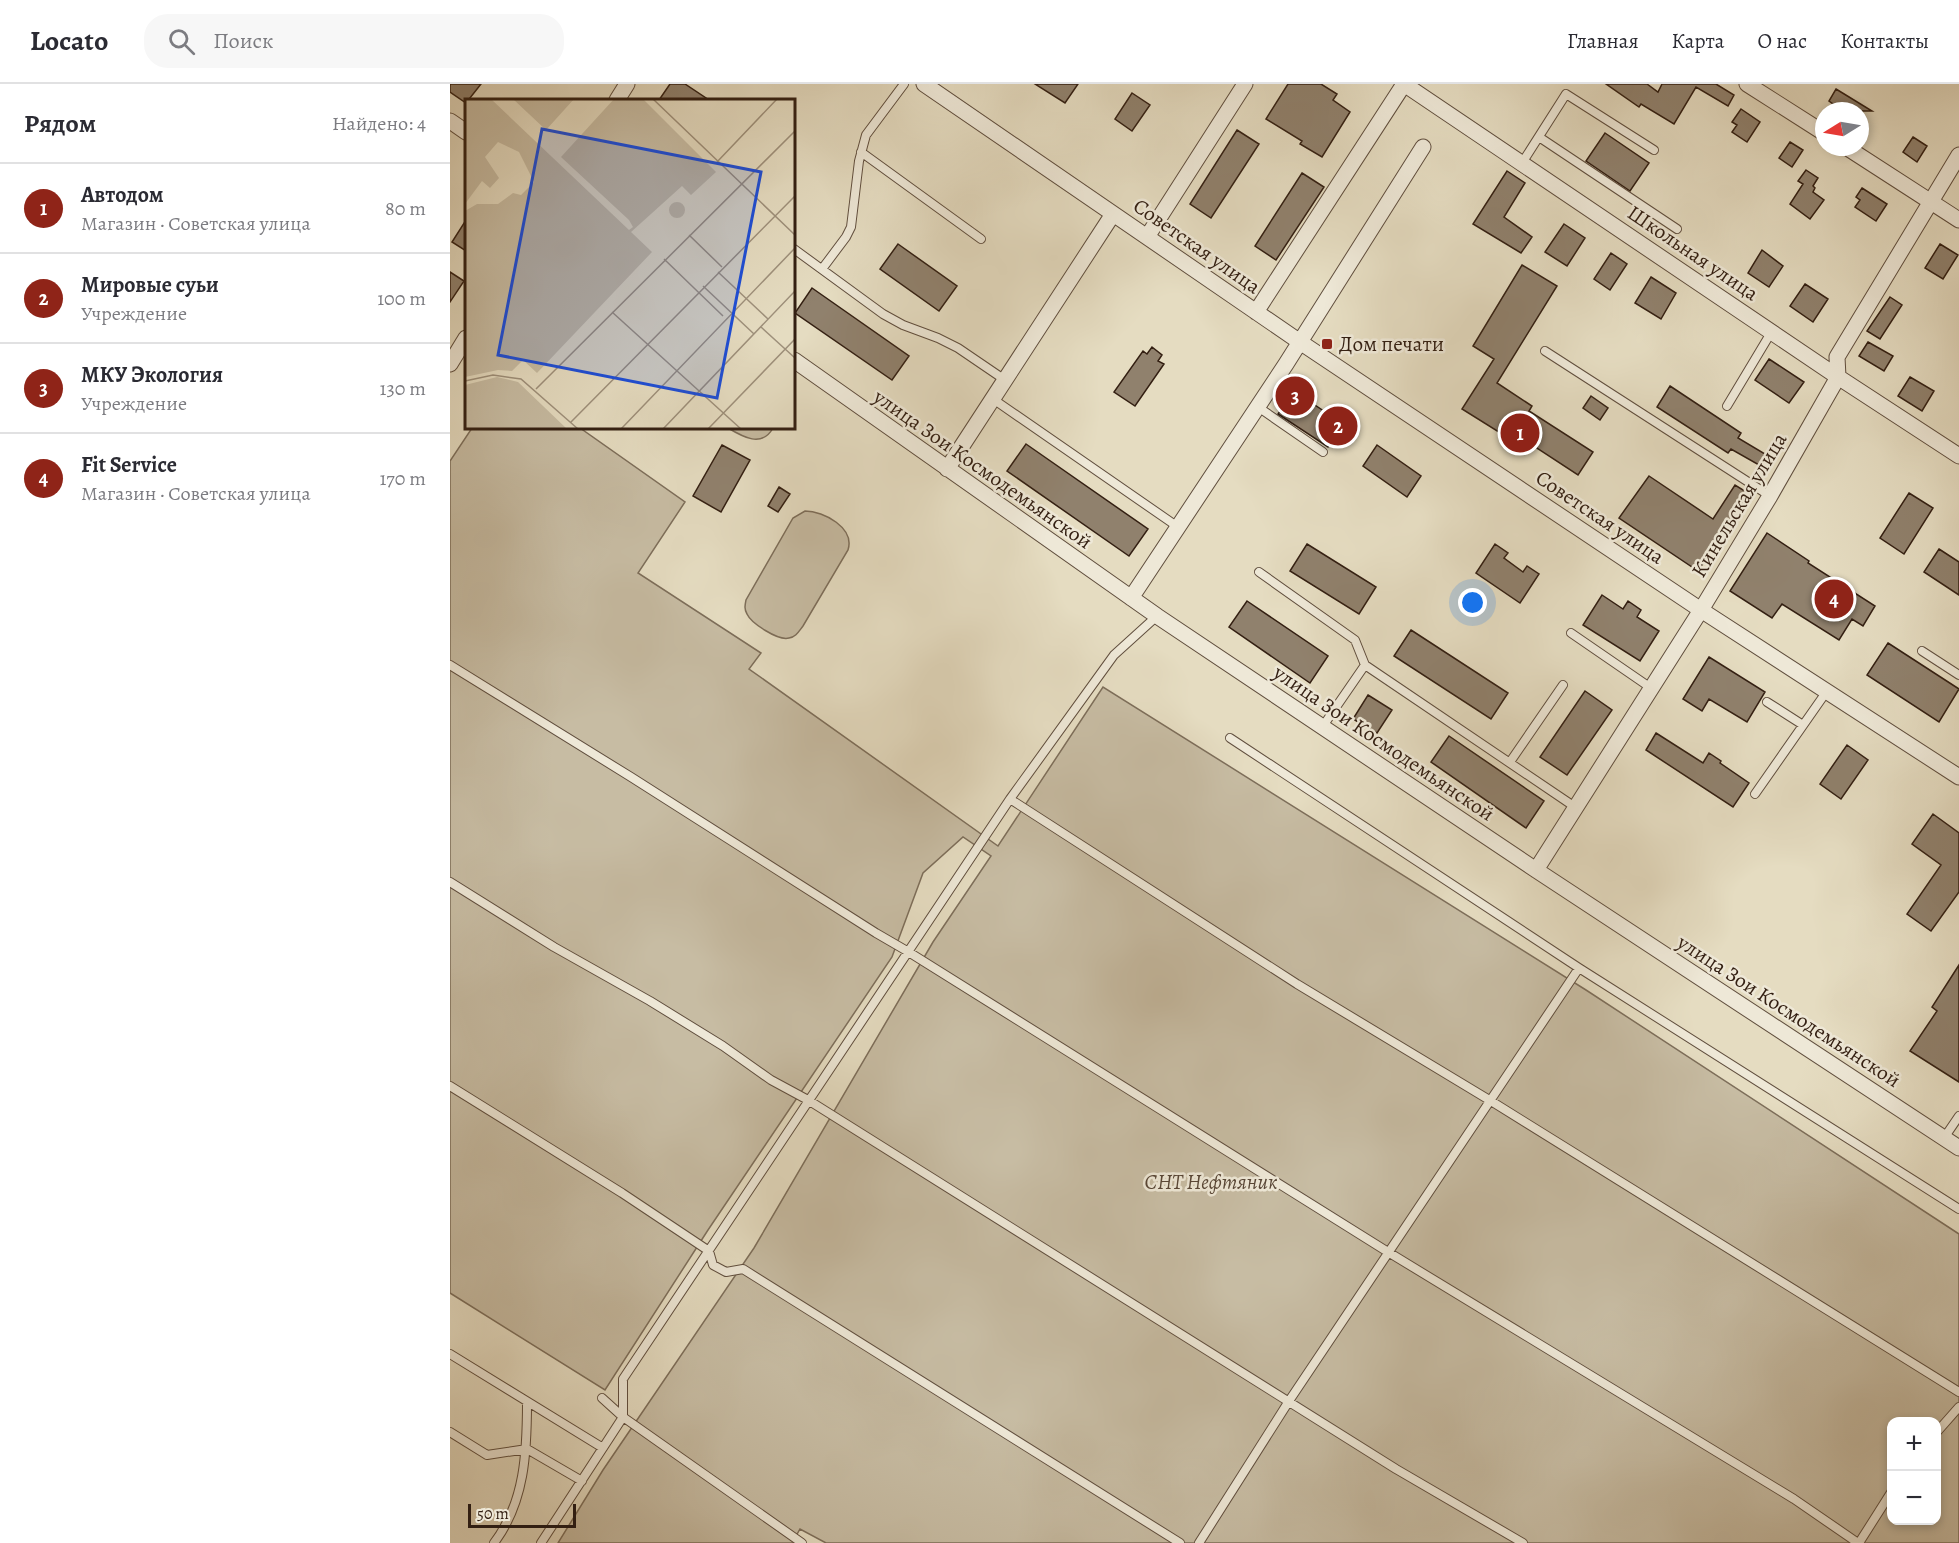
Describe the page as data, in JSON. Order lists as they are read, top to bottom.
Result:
{
  "streets": {
    "street": [
      "Советская улица",
      "Школьная улица",
      "улица Зои Космодемьянской",
      "Кинельская улица"
    ]
  },
  "crossings": [
    ["Советская улица", "Кинельская улица"],
    ["Школьная улица", "Кинельская улица"],
    ["улица Зои Космодемьянской", "Кинельская улица"]
  ],
  "parks": ["СНТ Нефтяник"],
  "places": {
    "transit": ["Дом печати"]
  },
  "scale_bar": "50 m",
  "north": "left",
  "page": {
    "header": "Locato",
    "search": "Поиск",
    "nav": [
      "Главная",
      "Карта",
      "О нас",
      "Контакты"
    ],
    "heading": ["Рядом", "Найдено: 4"],
    "list": [
      {
        "mark": "1",
        "name": "Автодом",
        "note": "Магазин · Советская улица",
        "value": "80 m"
      },
      {
        "mark": "2",
        "name": "Мировые суьи",
        "note": "Учреждение",
        "value": "100 m"
      },
      {
        "mark": "3",
        "name": "МКУ Экология",
        "note": "Учреждение",
        "value": "130 m"
      },
      {
        "mark": "4",
        "name": "Fit Service",
        "note": "Магазин · Советская улица",
        "value": "170 m"
      }
    ],
    "pins": [
      "3",
      "2",
      "1",
      "4"
    ],
    "map_buttons": ["+", "−"],
    "scale": "50 m"
  }
}
